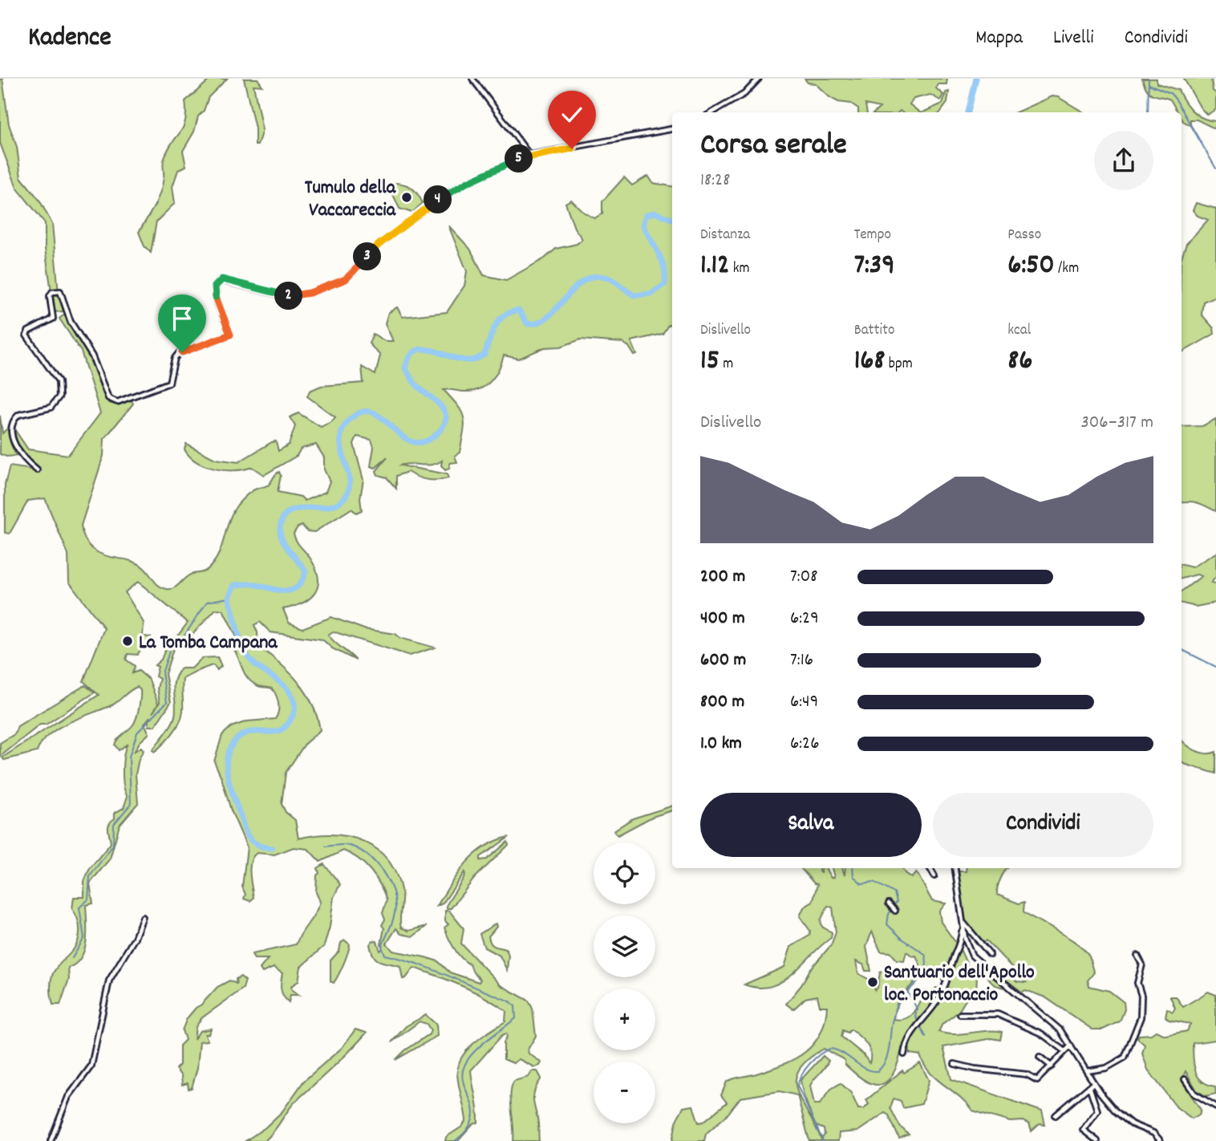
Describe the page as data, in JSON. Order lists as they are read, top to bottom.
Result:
{
  "places": ["Tumulo della Vaccareccia", "La Tomba Campana", "Santuario dell'Apollo loc. Portonaccio"],
  "page": {
    "header": "Kadence",
    "nav": ["Mappa", "Livelli", "Condividi"],
    "heading": ["Corsa serale", "18:28"],
    "pins": [
      "5",
      "4",
      "3",
      "2"
    ],
    "stats": [
      ["Distanza", "1.12 km"],
      ["Tempo", "7:39"],
      ["Passo", "6:50 /km"],
      ["Dislivello", "15 m"],
      ["Battito", "168 bpm"],
      ["kcal", "86"]
    ],
    "chart": ["Dislivello", "306–317 m"],
    "list": [
      {
        "name": "200 m",
        "note": "7:08"
      },
      {
        "name": "400 m",
        "note": "6:29"
      },
      {
        "name": "600 m",
        "note": "7:16"
      },
      {
        "name": "800 m",
        "note": "6:49"
      },
      {
        "name": "1.0 km",
        "note": "6:26"
      }
    ],
    "buttons": ["Salva", "Condividi"],
    "map_buttons": ["+", "−"]
  }
}
